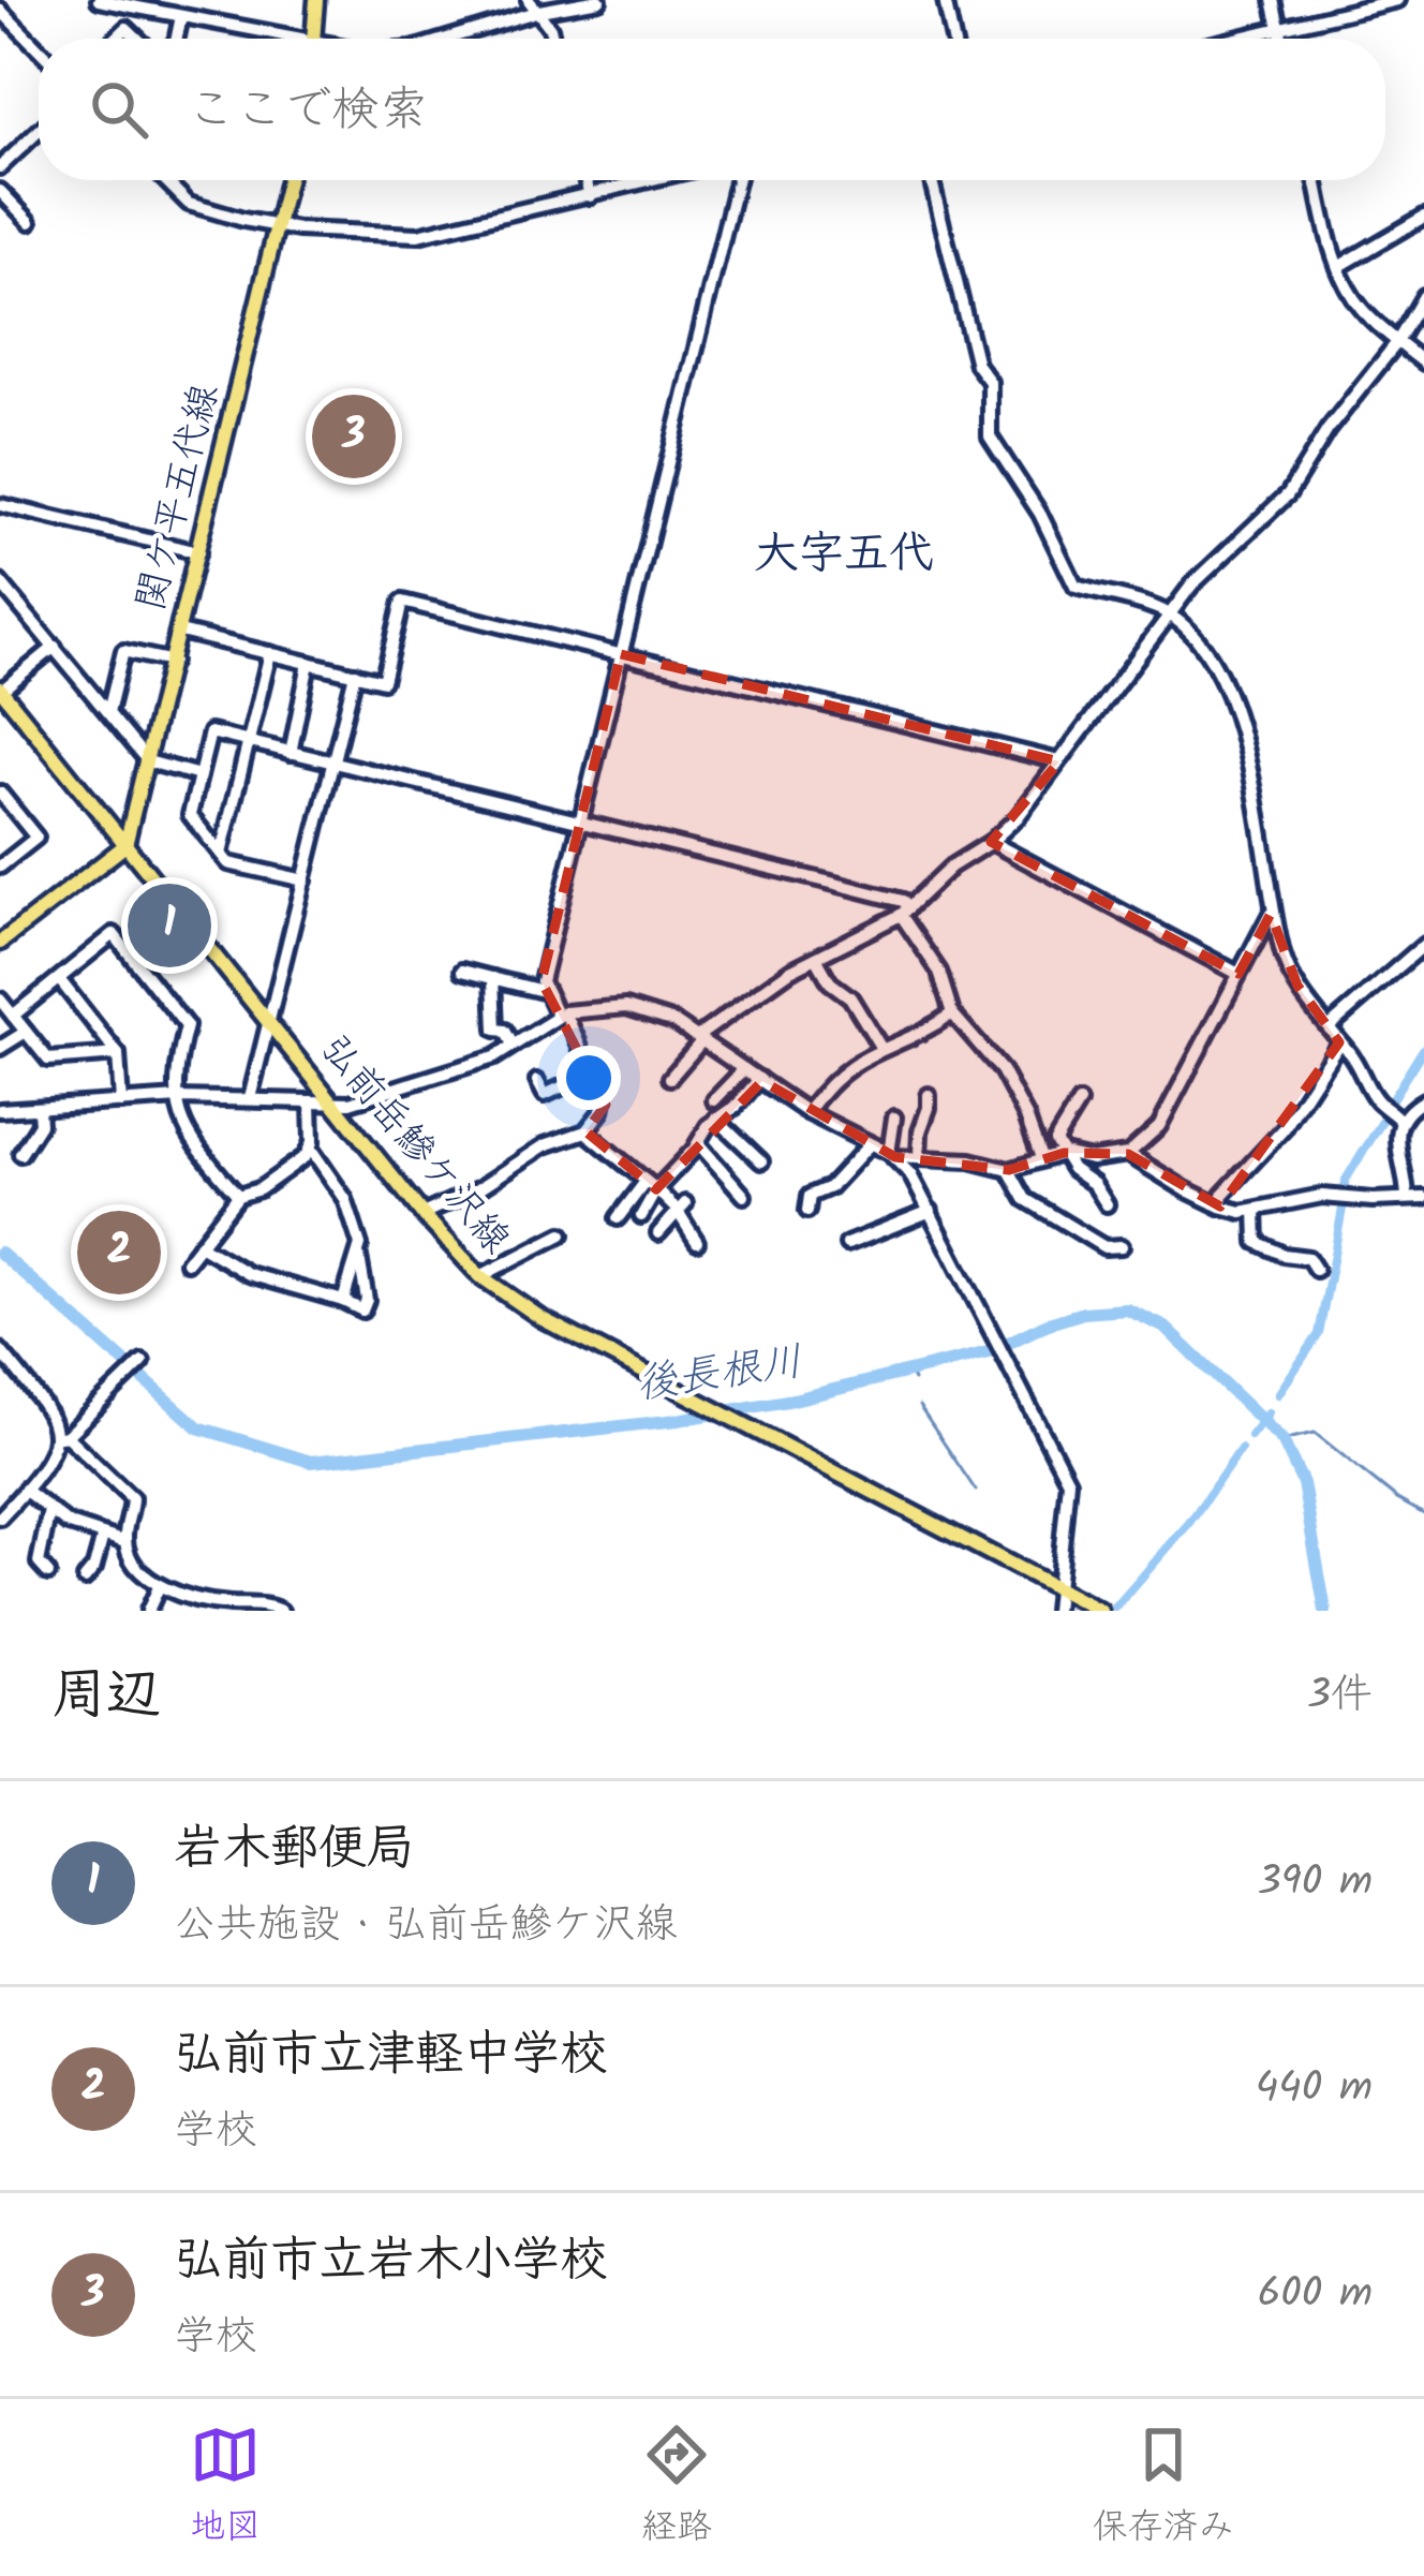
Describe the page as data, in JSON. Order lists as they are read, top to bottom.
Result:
{
  "streets": {
    "main road": ["関ケ平五代線", "弘前岳鰺ケ沢線"]
  },
  "crossings": [
    ["関ケ平五代線", "弘前岳鰺ケ沢線"]
  ],
  "districts": ["大字五代"],
  "water": ["後長根川"],
  "page": {
    "search": "ここで検索",
    "pins": ["3", "1", "2"],
    "heading": ["周辺", "3件"],
    "list": [
      {
        "mark": "1",
        "name": "岩木郵便局",
        "note": "公共施設 · 弘前岳鰺ケ沢線",
        "value": "390 m"
      },
      {
        "mark": "2",
        "name": "弘前市立津軽中学校",
        "note": "学校",
        "value": "440 m"
      },
      {
        "mark": "3",
        "name": "弘前市立岩木小学校",
        "note": "学校",
        "value": "600 m"
      }
    ],
    "nav": ["地図", "経路", "保存済み"]
  }
}
